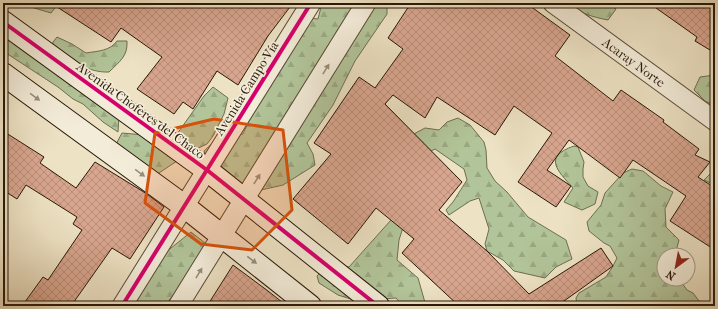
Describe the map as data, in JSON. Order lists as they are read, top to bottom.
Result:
{
  "streets": {
    "street": ["Acaray Norte", "Avenida Campo Vía", "Avenida Choferes del Chaco"]
  },
  "crossings": [
    ["Avenida Campo Vía", "Avenida Choferes del Chaco"]
  ],
  "north": "bottom left"
}
